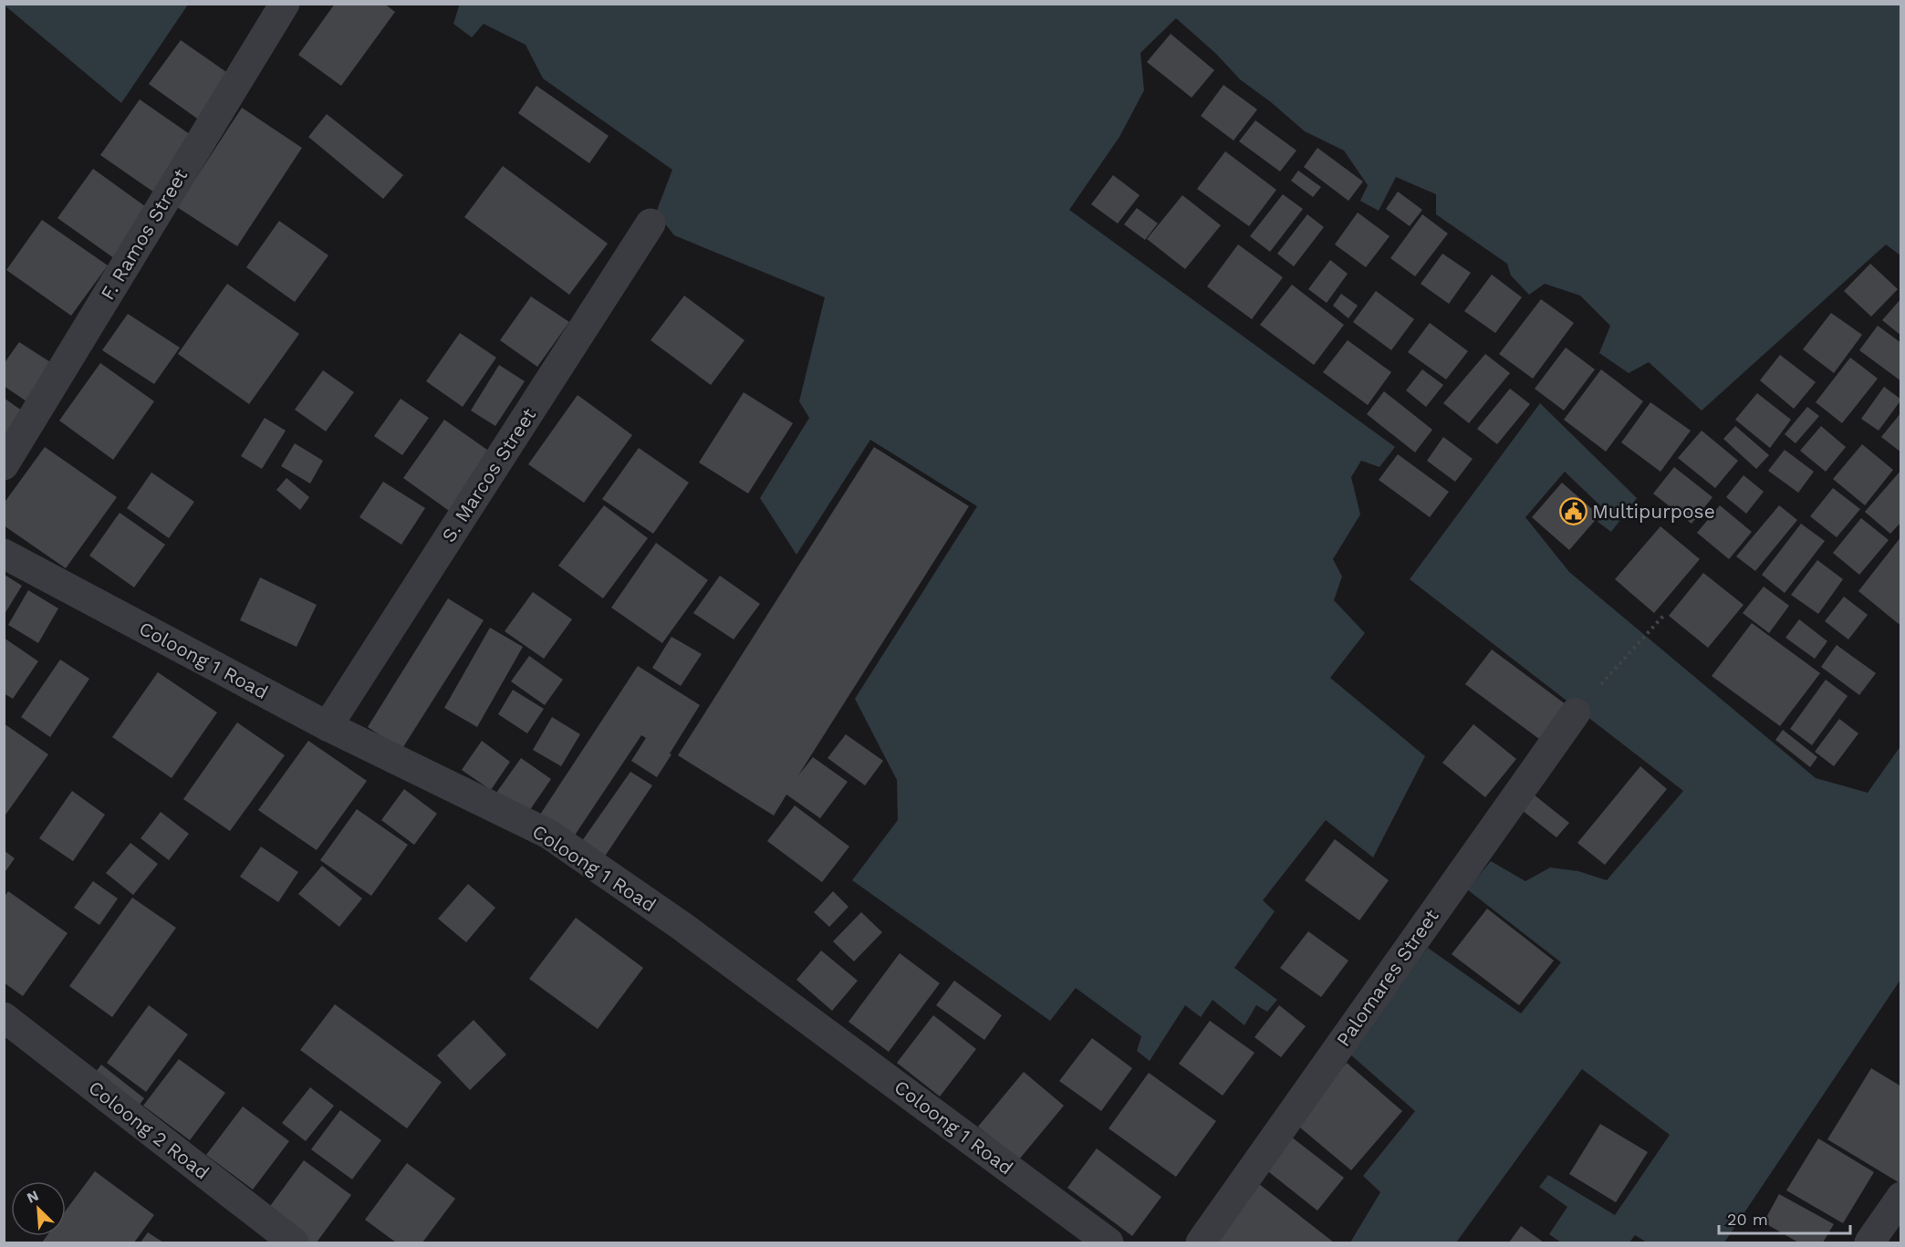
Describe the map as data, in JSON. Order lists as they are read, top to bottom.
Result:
{
  "streets": {
    "street": [
      "F. Ramos Street",
      "S. Marcos Street",
      "Coloong 1 Road",
      "Palomares Street",
      "Coloong 2 Road"
    ]
  },
  "crossings": [
    ["S. Marcos Street", "Coloong 1 Road"]
  ],
  "places": {
    "public building": ["Multipurpose"]
  },
  "scale_bar": "20 m",
  "north": "top left"
}
